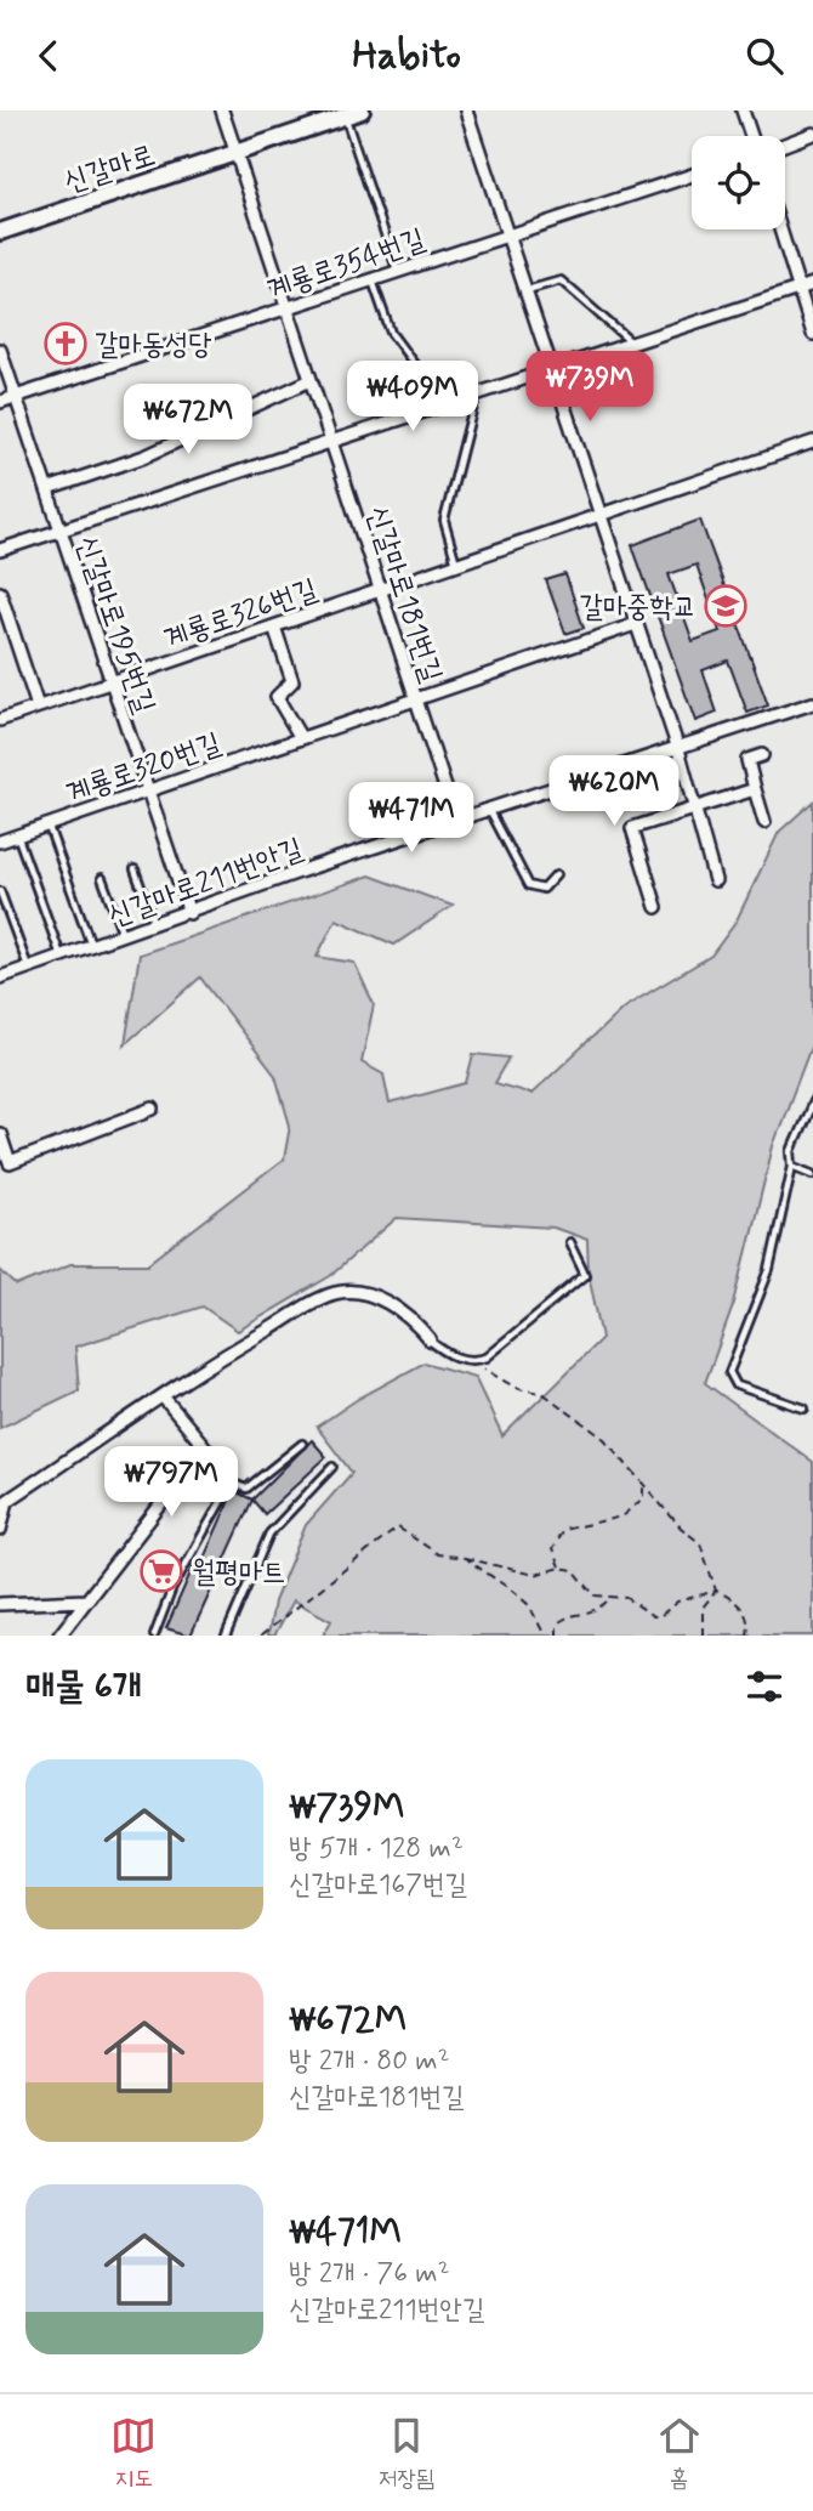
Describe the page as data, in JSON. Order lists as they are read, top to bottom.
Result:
{
  "streets": {
    "street": [
      "신갈마로",
      "계룡로354번길",
      "신갈마로181번길",
      "계룡로326번길",
      "신갈마로195번길",
      "계룡로320번길",
      "신갈마로211번안길"
    ]
  },
  "crossings": [
    ["신갈마로", "신갈마로181번길"],
    ["계룡로354번길", "신갈마로181번길"],
    ["계룡로354번길", "신갈마로195번길"],
    ["신갈마로181번길", "계룡로326번길"],
    ["신갈마로181번길", "계룡로320번길"],
    ["신갈마로181번길", "신갈마로211번안길"],
    ["계룡로326번길", "신갈마로195번길"],
    ["신갈마로195번길", "계룡로320번길"],
    ["신갈마로195번길", "신갈마로211번안길"]
  ],
  "places": {
    "church": ["갈마동성당"],
    "school or university": ["갈마중학교"],
    "supermarket": ["월평마트"]
  },
  "page": {
    "header": "Habito",
    "price": [
      "₩739M",
      "₩409M",
      "₩672M",
      "₩620M",
      "₩471M",
      "₩797M"
    ],
    "heading": "매물 6개",
    "list": [
      {
        "name": "₩739M",
        "note": "방 5개 · 128 m² · 신갈마로167번길"
      },
      {
        "name": "₩672M",
        "note": "방 2개 · 80 m² · 신갈마로181번길"
      },
      {
        "name": "₩471M",
        "note": "방 2개 · 76 m² · 신갈마로211번안길"
      }
    ],
    "tabs": ["지도", "저장됨", "홈"]
  }
}
